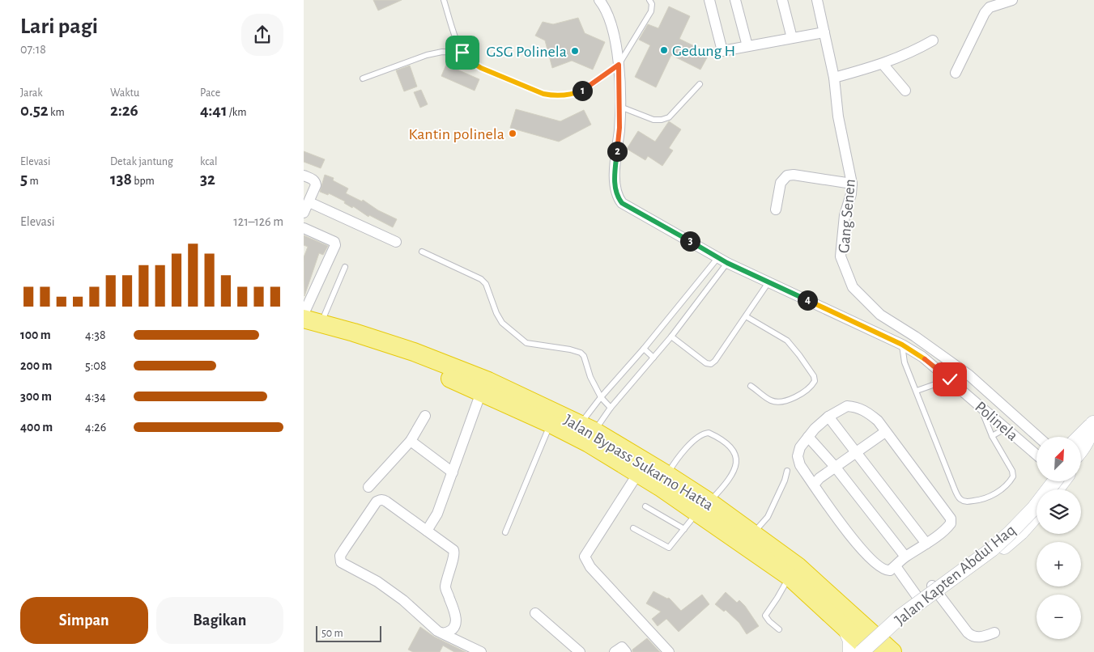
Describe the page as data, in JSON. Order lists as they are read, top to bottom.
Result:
{
  "streets": {
    "highway": ["Jalan Bypass Sukarno Hatta"],
    "street": ["Gang Senen", "Polinela", "Jalan Kapten Abdul Haq"]
  },
  "places": ["Gedung H", "GSG Polinela", "Kantin polinela"],
  "scale_bar": "50 m",
  "north": "top right",
  "page": {
    "heading": ["Lari pagi", "07:18"],
    "stats": [
      ["Jarak", "0.52 km"],
      ["Waktu", "2:26"],
      ["Pace", "4:41 /km"],
      ["Elevasi", "5 m"],
      ["Detak jantung", "138 bpm"],
      ["kcal", "32"]
    ],
    "pins": [
      "1",
      "2",
      "3",
      "4"
    ],
    "chart": ["Elevasi", "121–126 m"],
    "list": [
      {
        "name": "100 m",
        "note": "4:38"
      },
      {
        "name": "200 m",
        "note": "5:08"
      },
      {
        "name": "300 m",
        "note": "4:34"
      },
      {
        "name": "400 m",
        "note": "4:26"
      }
    ],
    "map_buttons": ["+", "−"],
    "buttons": ["Simpan", "Bagikan"],
    "scale": "50 m"
  }
}
